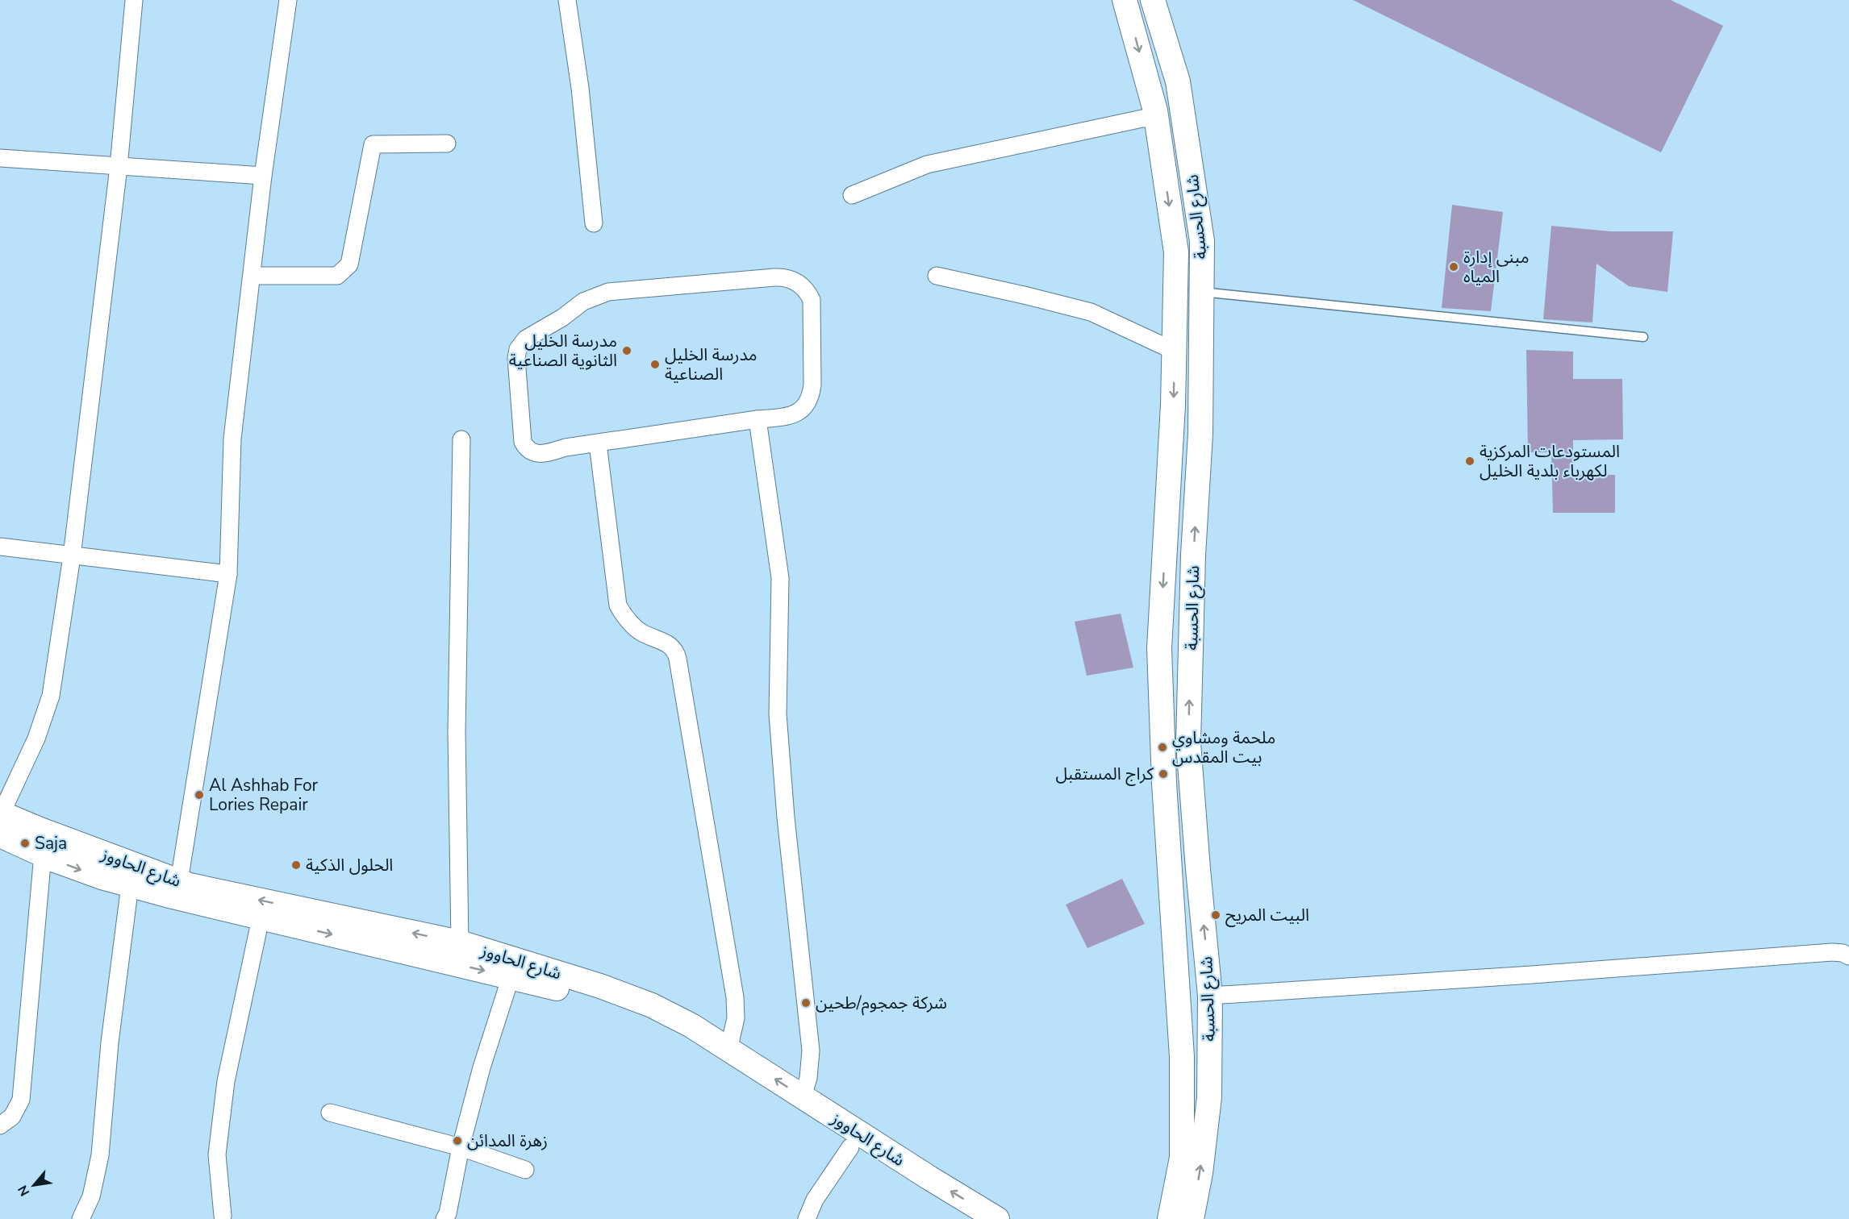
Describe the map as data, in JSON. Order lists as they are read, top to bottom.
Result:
{
  "streets": {
    "main road": ["شارع الحسبة", "شارع الحاووز"]
  },
  "places": [
    "مبنى إدارة المياه",
    "مدرسة الخليل الثانوية الصناعية",
    "مدرسة الخليل الصناعية",
    "المستودعات المركزية لكهرباء بلدية الخليل",
    "ملحمة ومشاوي بيت المقدس",
    "كراج المستقبل",
    "Al Ashhab For Lories Repair",
    "Saja",
    "الحلول الذكية",
    "البيت المريح",
    "شركة جمجوم/طحين",
    "زهرة المدائن"
  ],
  "north": "bottom left"
}
